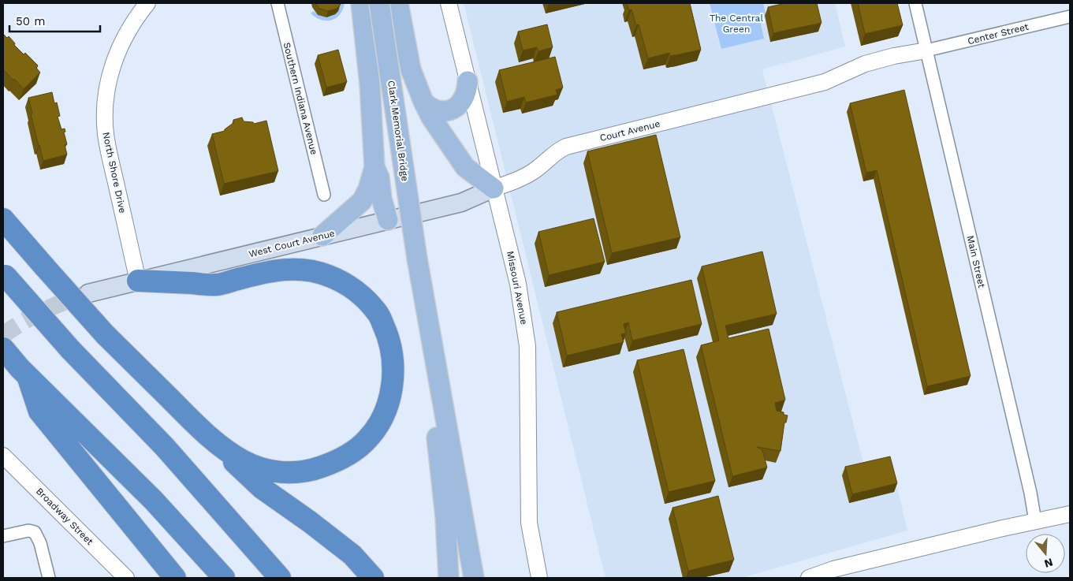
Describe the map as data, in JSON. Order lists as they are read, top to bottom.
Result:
{
  "streets": {
    "main road": ["Clark Memorial Bridge", "West Court Avenue"],
    "street": [
      "Center Street",
      "Southern Indiana Avenue",
      "Court Avenue",
      "North Shore Drive",
      "Main Street",
      "Missouri Avenue",
      "Broadway Street"
    ]
  },
  "crossings": [
    ["Center Street", "Court Avenue"],
    ["Center Street", "Main Street"],
    ["Court Avenue", "West Court Avenue"],
    ["Court Avenue", "Main Street"],
    ["Court Avenue", "Missouri Avenue"],
    ["North Shore Drive", "West Court Avenue"],
    ["West Court Avenue", "Missouri Avenue"]
  ],
  "parks": ["The Central Green"],
  "scale_bar": "50 m",
  "north": "bottom"
}
